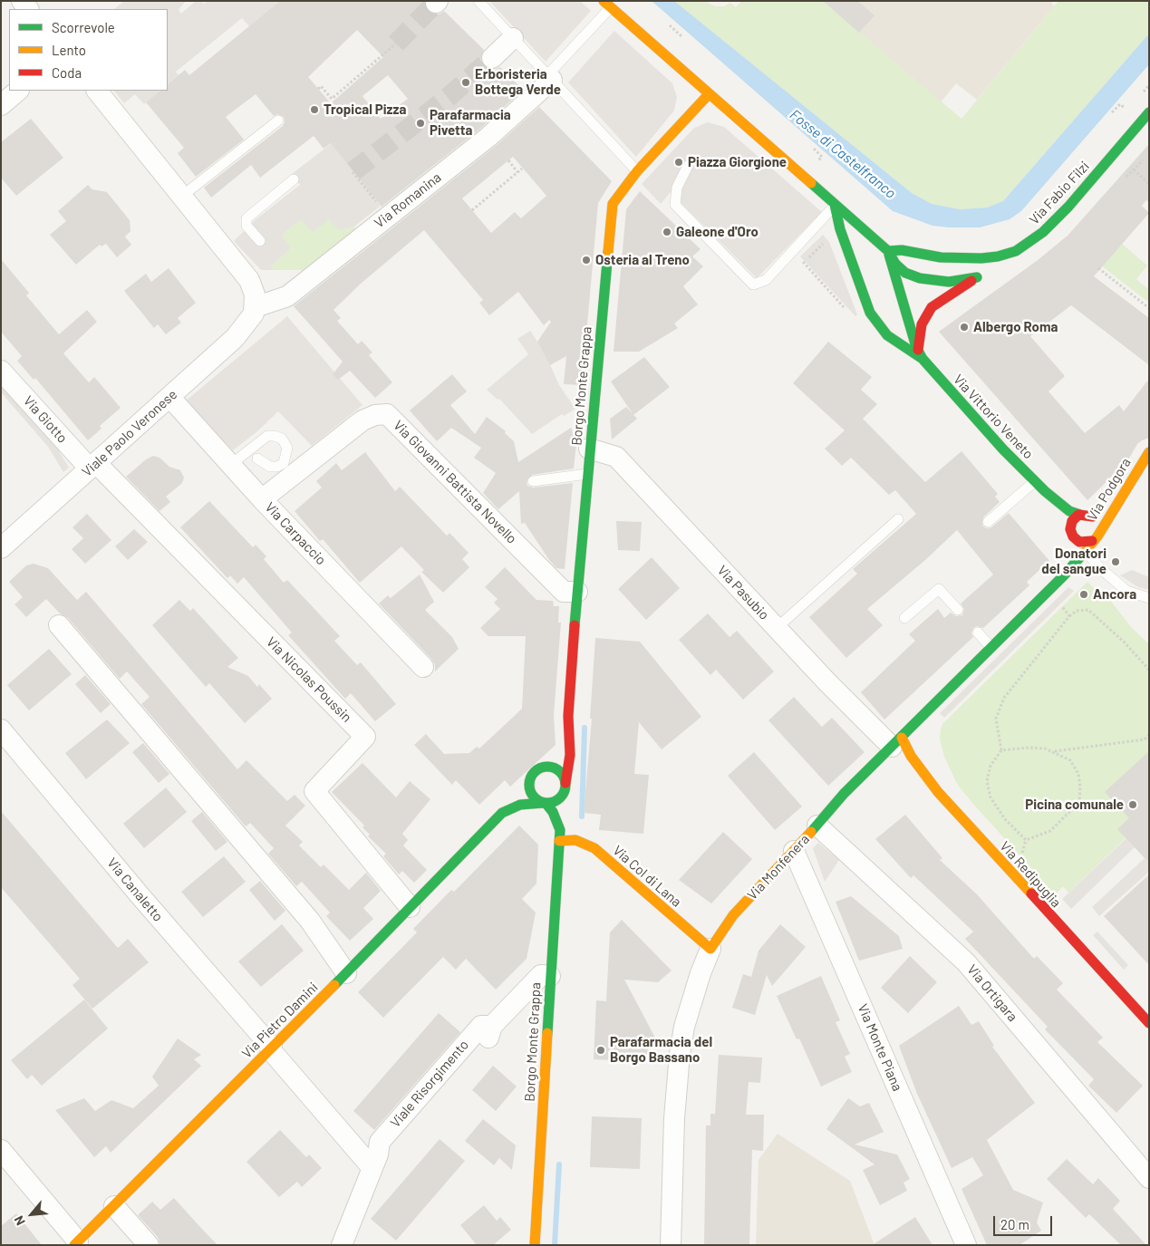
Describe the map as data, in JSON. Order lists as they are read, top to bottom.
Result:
{
  "streets": {
    "street": [
      "Via Fabio Filzi",
      "Via Romanina",
      "Borgo Monte Grappa",
      "Via Vittorio Veneto",
      "Via Giotto",
      "Viale Paolo Veronese",
      "Via Giovanni Battista Novello",
      "Via Podgora",
      "Via Carpaccio",
      "Via Pasubio",
      "Via Nicolas Poussin",
      "Via Monfenera",
      "Via Redipuglia",
      "Via Col di Lana",
      "Via Canaletto",
      "Via Ortigara",
      "Via Pietro Damini",
      "Via Monte Piana",
      "Viale Risorgimento"
    ]
  },
  "crossings": [
    ["Via Romanina", "Viale Paolo Veronese"],
    ["Borgo Monte Grappa", "Via Giovanni Battista Novello"],
    ["Borgo Monte Grappa", "Via Pasubio"],
    ["Borgo Monte Grappa", "Via Col di Lana"],
    ["Borgo Monte Grappa", "Via Pietro Damini"],
    ["Borgo Monte Grappa", "Viale Risorgimento"],
    ["Via Vittorio Veneto", "Via Podgora"],
    ["Via Vittorio Veneto", "Via Monfenera"],
    ["Via Giotto", "Viale Paolo Veronese"],
    ["Via Giotto", "Via Nicolas Poussin"],
    ["Viale Paolo Veronese", "Via Carpaccio"],
    ["Viale Paolo Veronese", "Via Nicolas Poussin"],
    ["Via Giovanni Battista Novello", "Via Carpaccio"],
    ["Via Podgora", "Via Monfenera"],
    ["Via Pasubio", "Via Monfenera"],
    ["Via Pasubio", "Via Redipuglia"],
    ["Via Nicolas Poussin", "Via Pietro Damini"],
    ["Via Monfenera", "Via Redipuglia"],
    ["Via Monfenera", "Via Col di Lana"],
    ["Via Monfenera", "Via Ortigara"],
    ["Via Monfenera", "Via Monte Piana"],
    ["Via Canaletto", "Via Pietro Damini"],
    ["Via Canaletto", "Viale Risorgimento"]
  ],
  "water": ["Fosse di Castelfranco"],
  "places": [
    "Erboristeria Bottega Verde",
    "Tropical Pizza",
    "Parafarmacia Pivetta",
    "Piazza Giorgione",
    "Galeone d'Oro",
    "Osteria al Treno",
    "Albergo Roma",
    "Donatori del sangue",
    "Ancora",
    "Picina comunale",
    "Parafarmacia del Borgo Bassano"
  ],
  "legend": ["Scorrevole", "Lento", "Coda"],
  "scale_bar": "20 m",
  "north": "bottom left"
}
